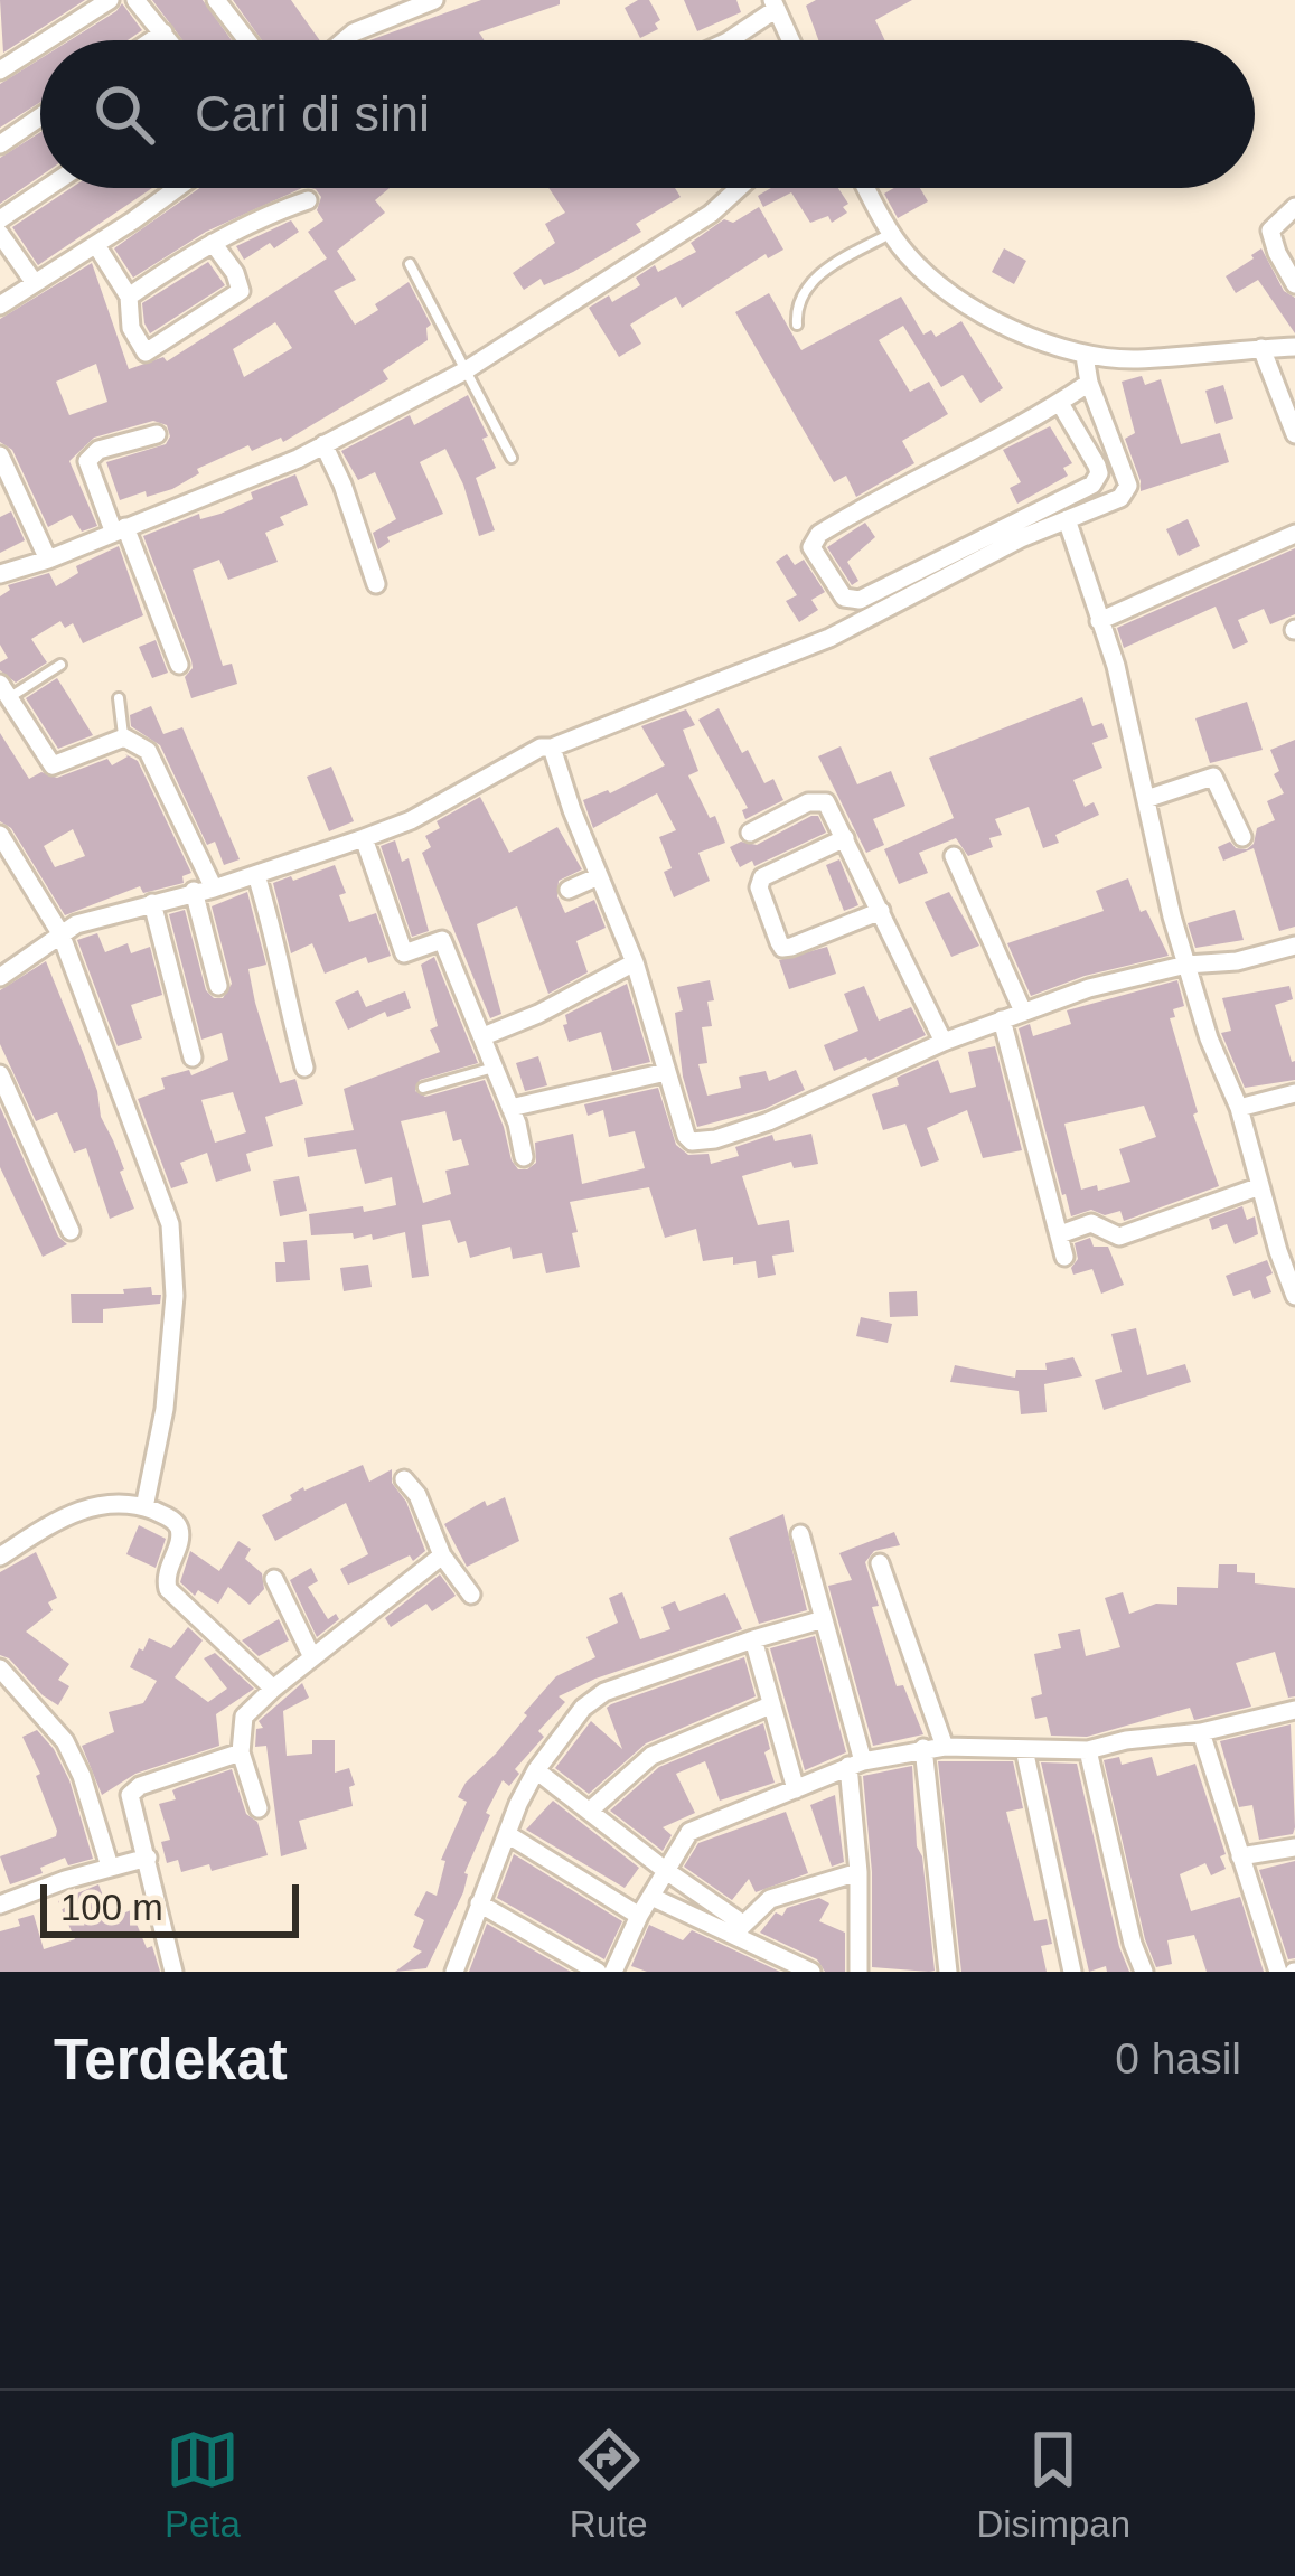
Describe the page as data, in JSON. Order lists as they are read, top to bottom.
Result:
{
  "scale_bar": "100 m",
  "page": {
    "search": "Cari di sini",
    "scale": "100 m",
    "heading": ["Terdekat", "0 hasil"],
    "nav": ["Peta", "Rute", "Disimpan"]
  }
}
